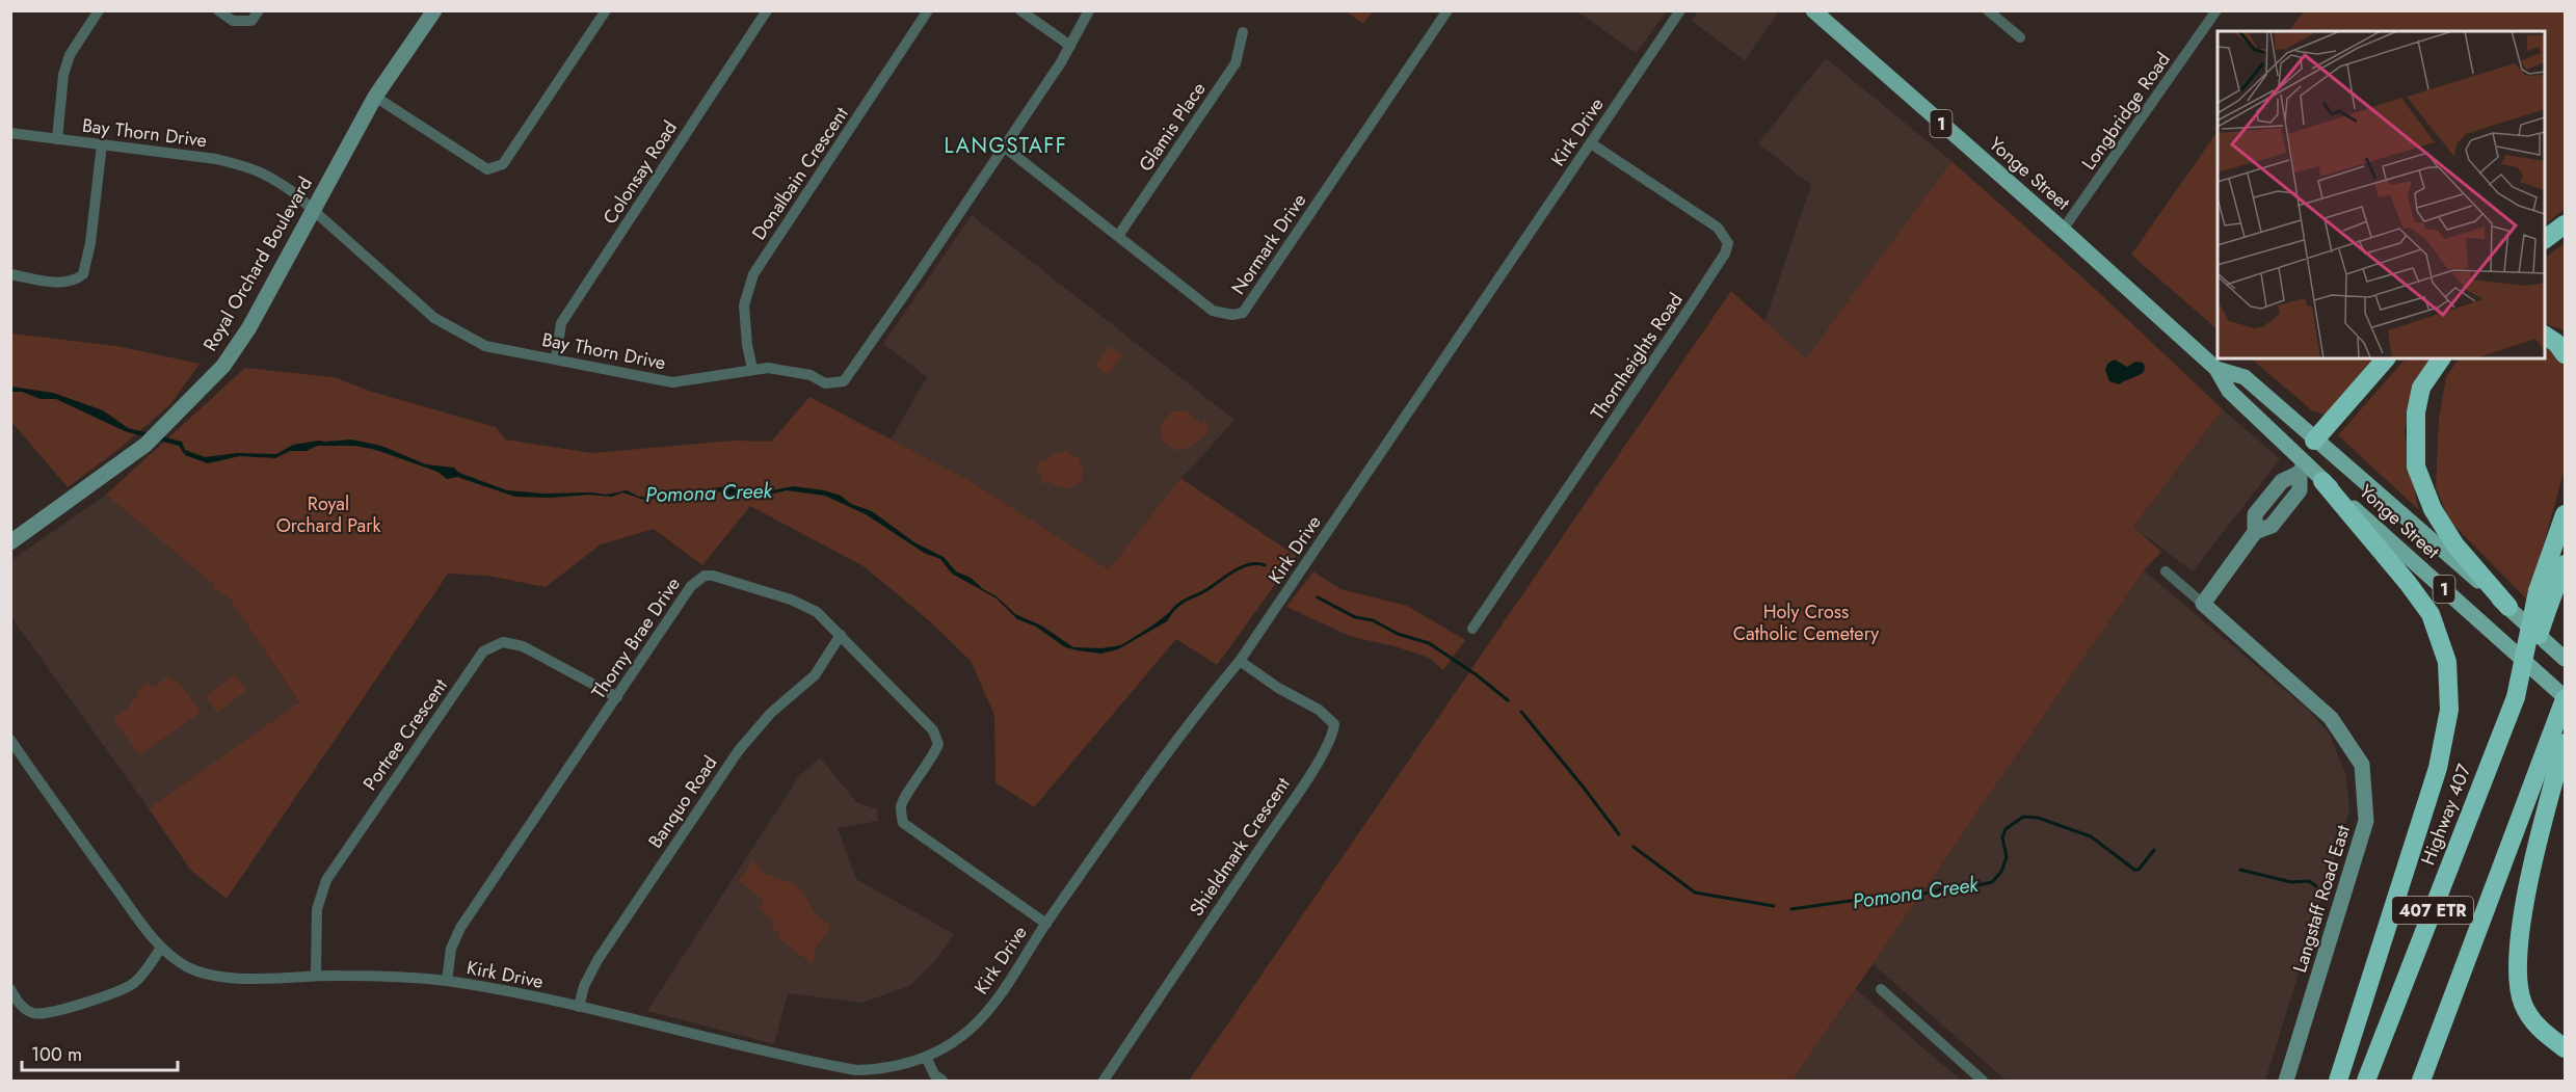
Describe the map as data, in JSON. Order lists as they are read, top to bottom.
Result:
{
  "streets": {
    "highway": ["Highway 407", "407 ETR"],
    "main road": ["1", "Yonge Street"],
    "street": [
      "Longbridge Road",
      "Glamis Place",
      "Kirk Drive",
      "Bay Thorn Drive",
      "Colonsay Road",
      "Donalbain Crescent",
      "Normark Drive",
      "Royal Orchard Boulevard",
      "Thornheights Road",
      "Thorny Brae Drive",
      "Portree Crescent",
      "Banquo Road",
      "Shieldmark Crescent",
      "Langstaff Road East"
    ]
  },
  "crossings": [
    ["Longbridge Road", "Yonge Street"],
    ["Glamis Place", "Normark Drive"],
    ["Kirk Drive", "Thornheights Road"],
    ["Kirk Drive", "Thorny Brae Drive"],
    ["Kirk Drive", "Portree Crescent"],
    ["Kirk Drive", "Banquo Road"],
    ["Kirk Drive", "Shieldmark Crescent"],
    ["Bay Thorn Drive", "Colonsay Road"],
    ["Bay Thorn Drive", "Donalbain Crescent"],
    ["Bay Thorn Drive", "Normark Drive"],
    ["Bay Thorn Drive", "Royal Orchard Boulevard"],
    ["Yonge Street", "407 ETR"],
    ["Thorny Brae Drive", "Portree Crescent"],
    ["Thorny Brae Drive", "Banquo Road"]
  ],
  "districts": ["LANGSTAFF"],
  "water": ["Pomona Creek"],
  "parks": ["Royal Orchard Park", "Holy Cross Catholic Cemetery"],
  "scale_bar": "100 m"
}
